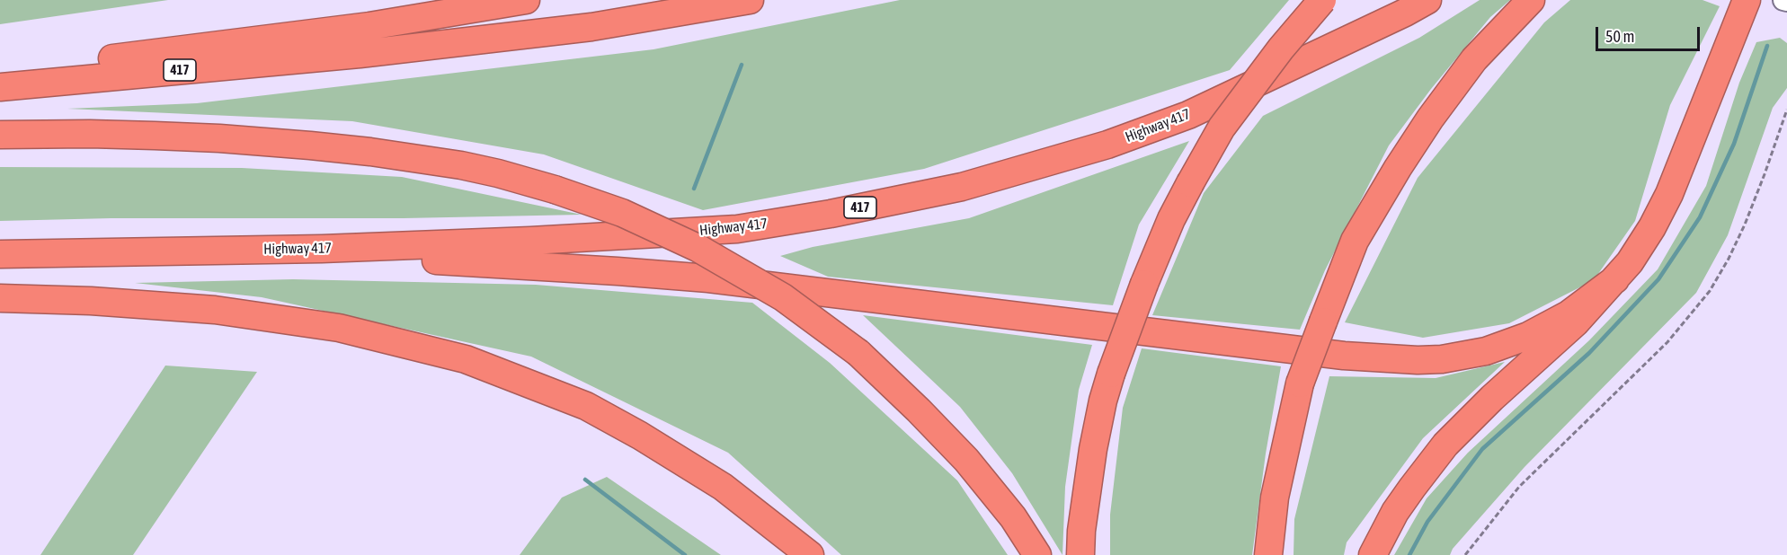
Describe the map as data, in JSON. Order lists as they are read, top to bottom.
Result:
{
  "streets": {
    "highway": ["417", "Highway 417"]
  },
  "scale_bar": "50 m"
}
